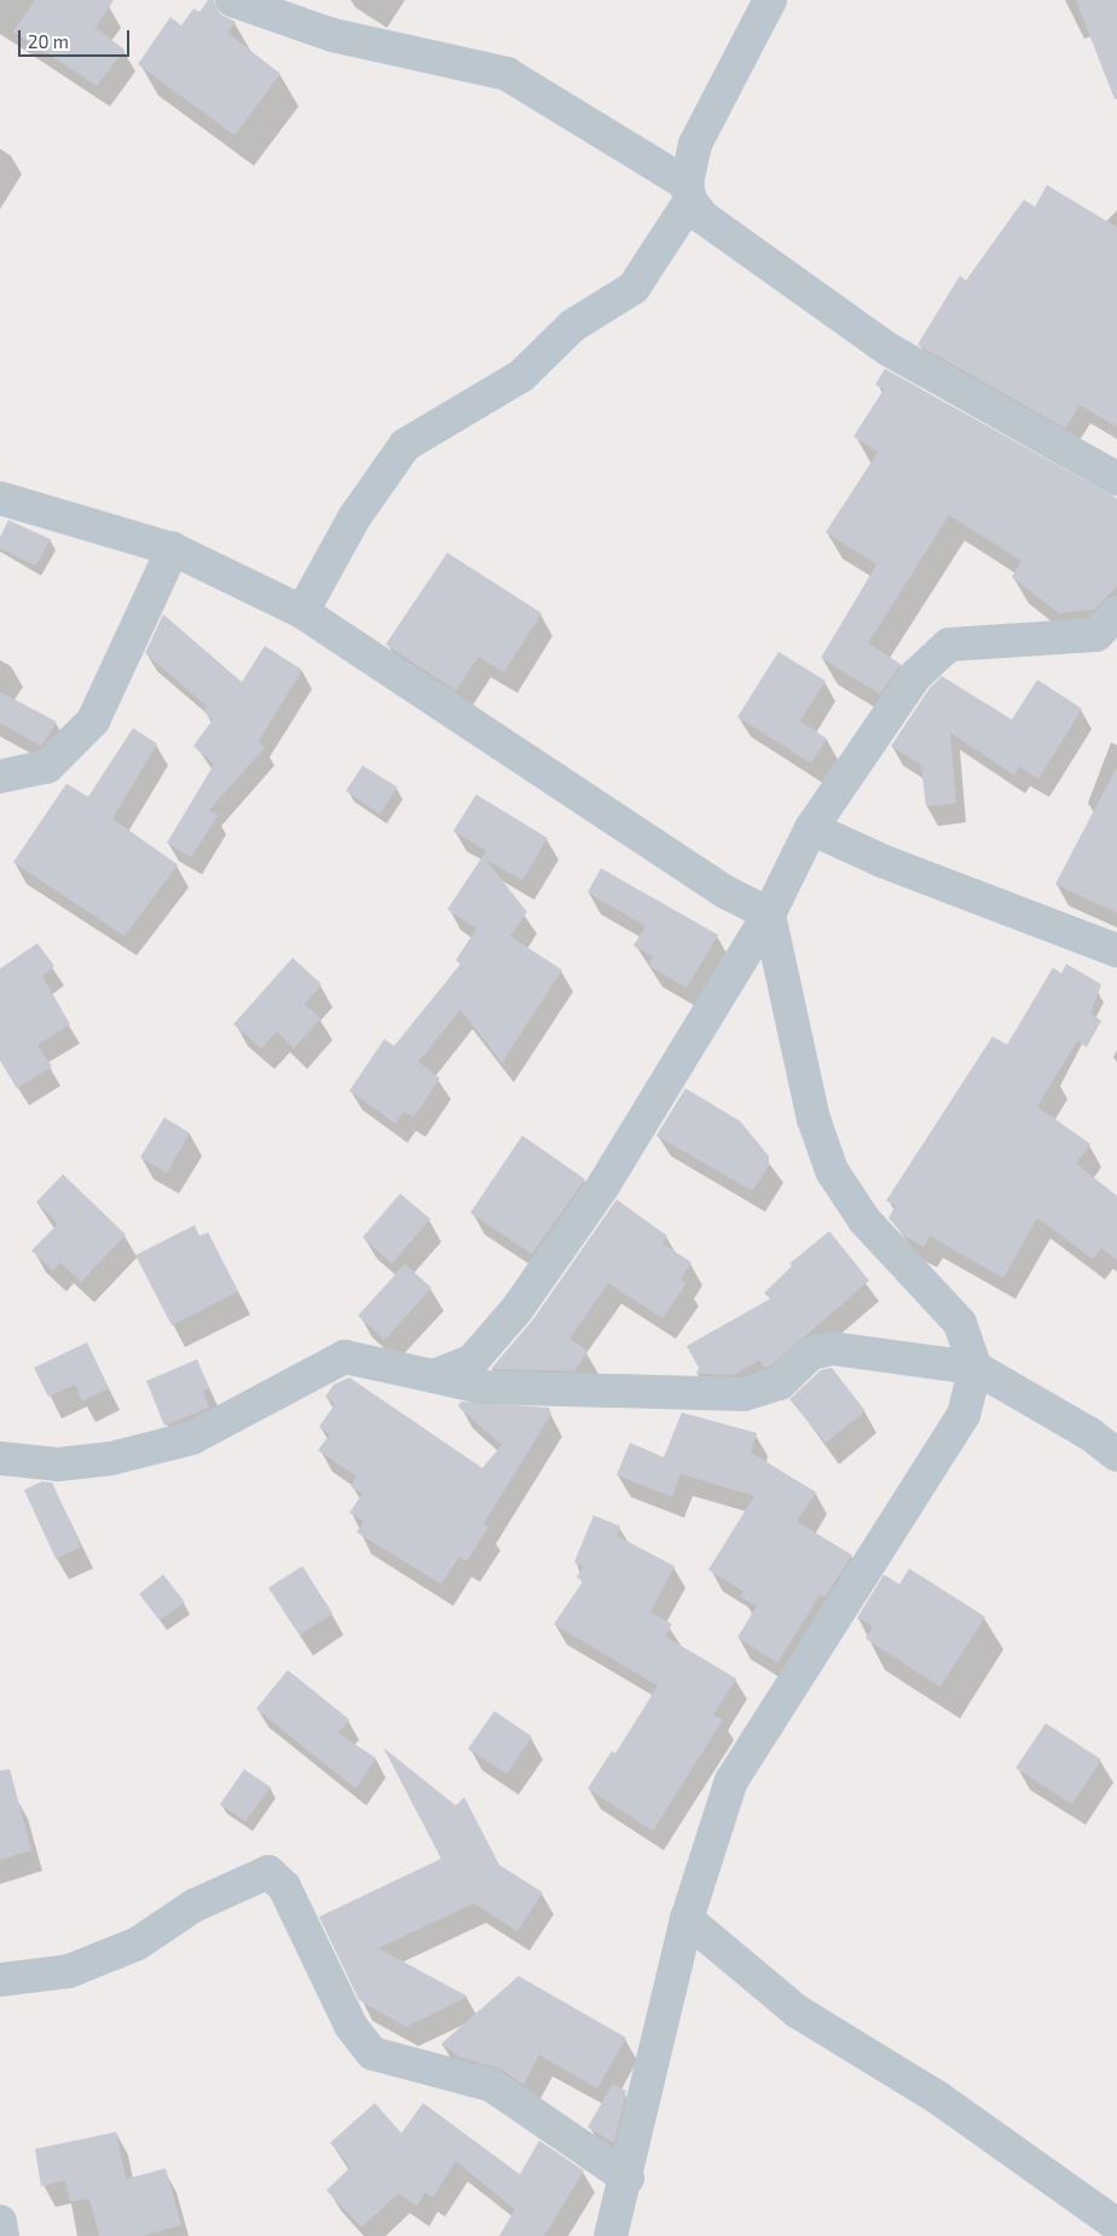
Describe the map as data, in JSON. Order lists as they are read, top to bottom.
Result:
{
  "scale_bar": "20 m"
}
